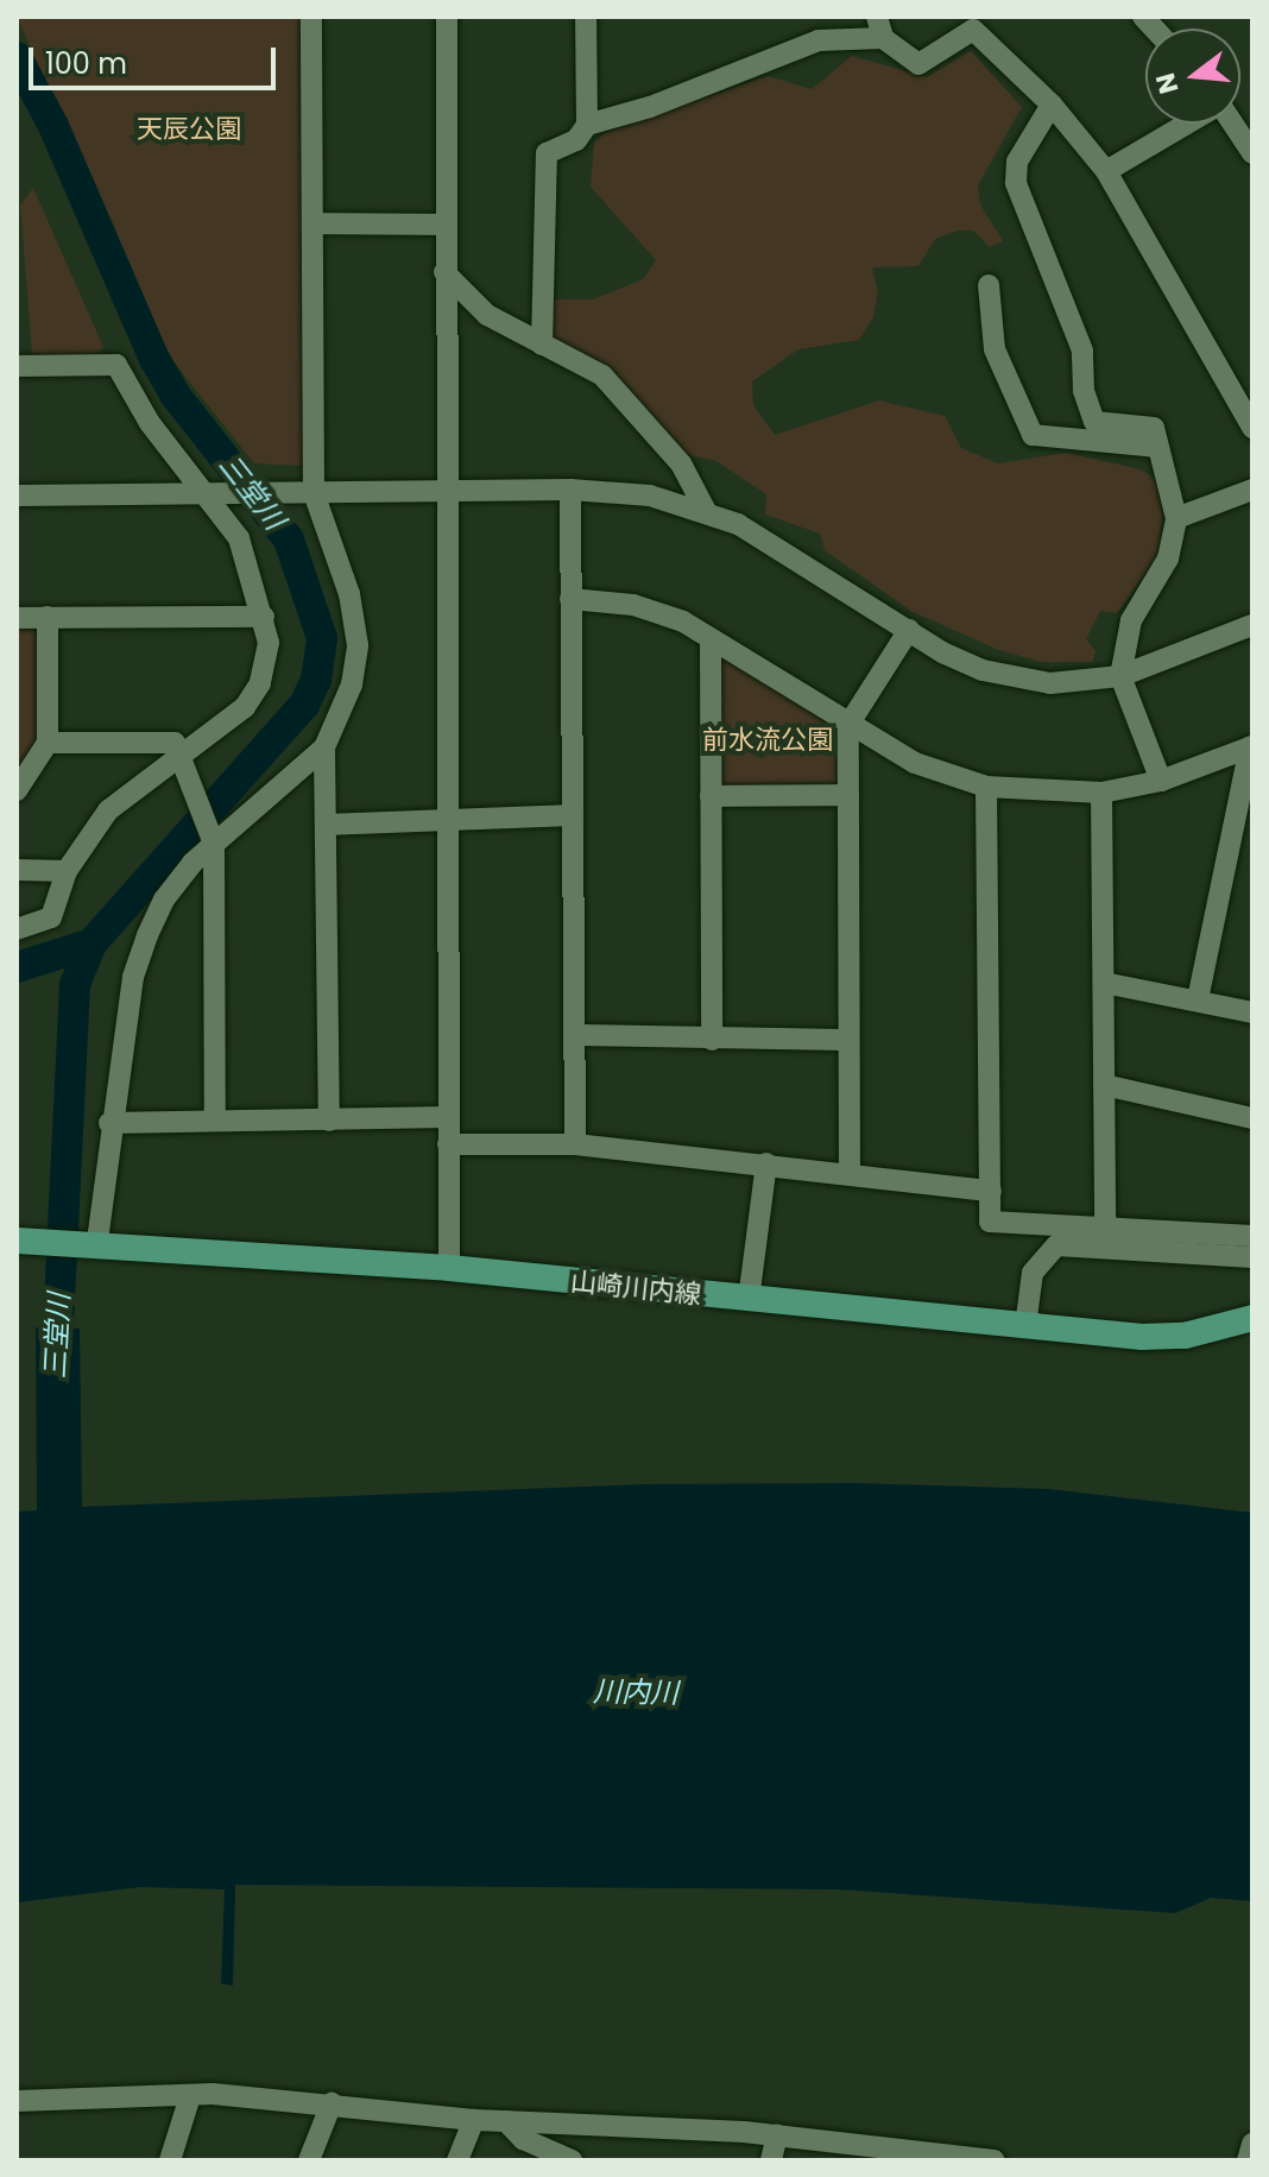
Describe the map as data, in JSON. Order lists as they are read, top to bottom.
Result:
{
  "streets": {
    "main road": ["山崎川内線"]
  },
  "water": ["三堂川", "川内川"],
  "parks": ["天辰公園", "前水流公園"],
  "scale_bar": "100 m",
  "north": "left"
}
